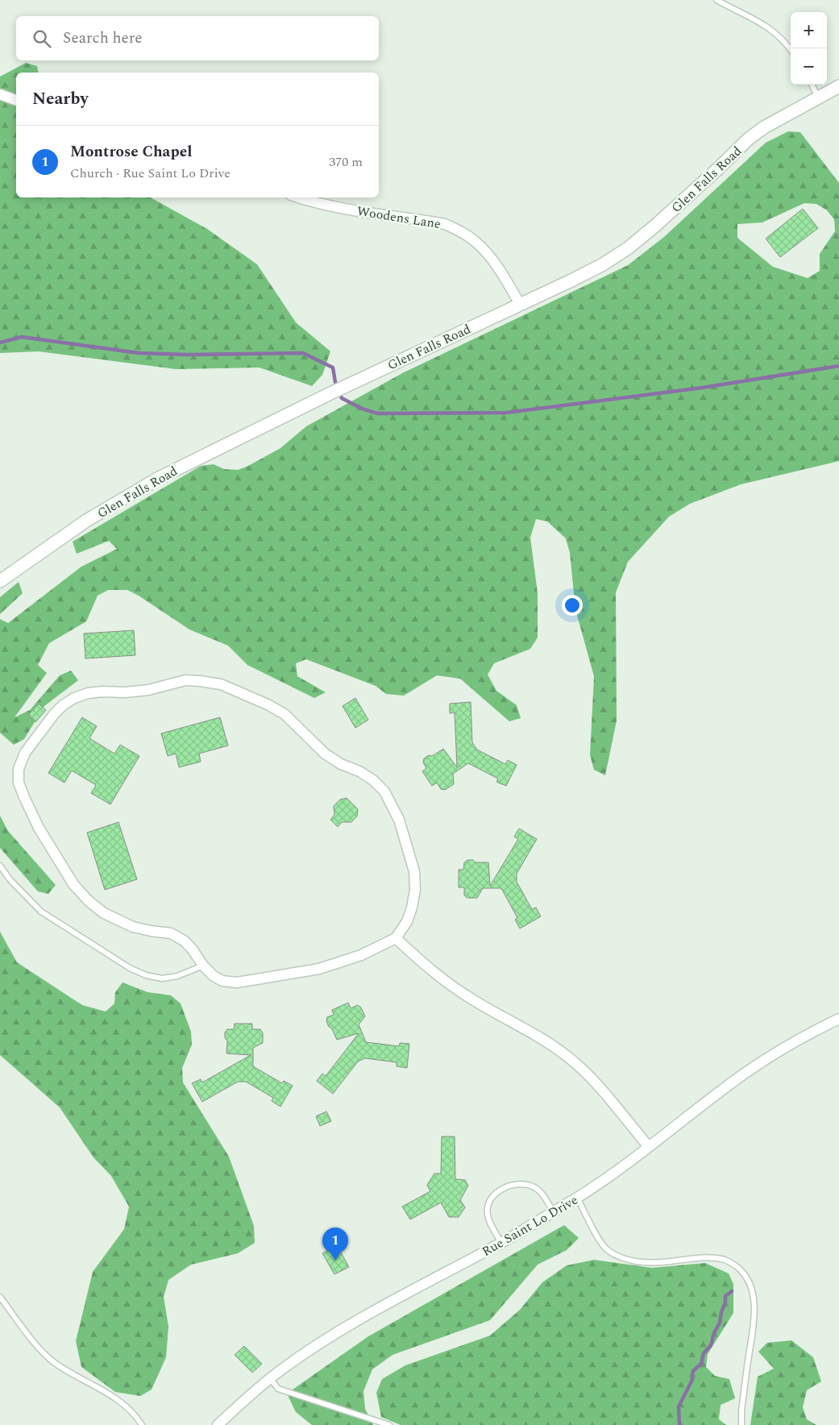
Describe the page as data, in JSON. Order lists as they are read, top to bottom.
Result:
{
  "streets": {
    "street": ["Glen Falls Road", "Woodens Lane", "Rue Saint Lo Drive"]
  },
  "crossings": [
    ["Glen Falls Road", "Woodens Lane"]
  ],
  "page": {
    "map_buttons": ["+", "−"],
    "search": "Search here",
    "heading": "Nearby",
    "list": [
      {
        "mark": "1",
        "name": "Montrose Chapel",
        "note": "Church · Rue Saint Lo Drive",
        "value": "370 m"
      }
    ],
    "pins": "1"
  }
}
